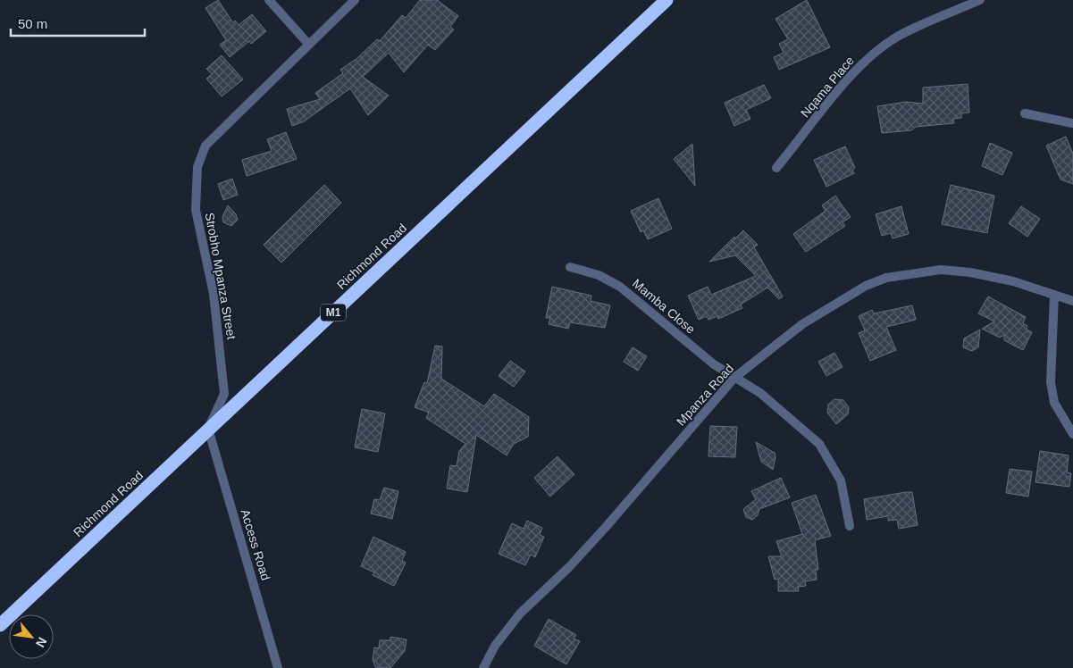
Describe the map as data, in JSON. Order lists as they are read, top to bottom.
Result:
{
  "streets": {
    "highway": ["Richmond Road", "M1"],
    "street": [
      "Nqama Place",
      "Strobho Mpanza Street",
      "Mamba Close",
      "Mpanza Road",
      "Access Road"
    ]
  },
  "crossings": [
    ["Richmond Road", "Strobho Mpanza Street"],
    ["Richmond Road", "Access Road"],
    ["Strobho Mpanza Street", "Access Road"],
    ["Mamba Close", "Mpanza Road"]
  ],
  "scale_bar": "50 m",
  "north": "bottom right"
}
